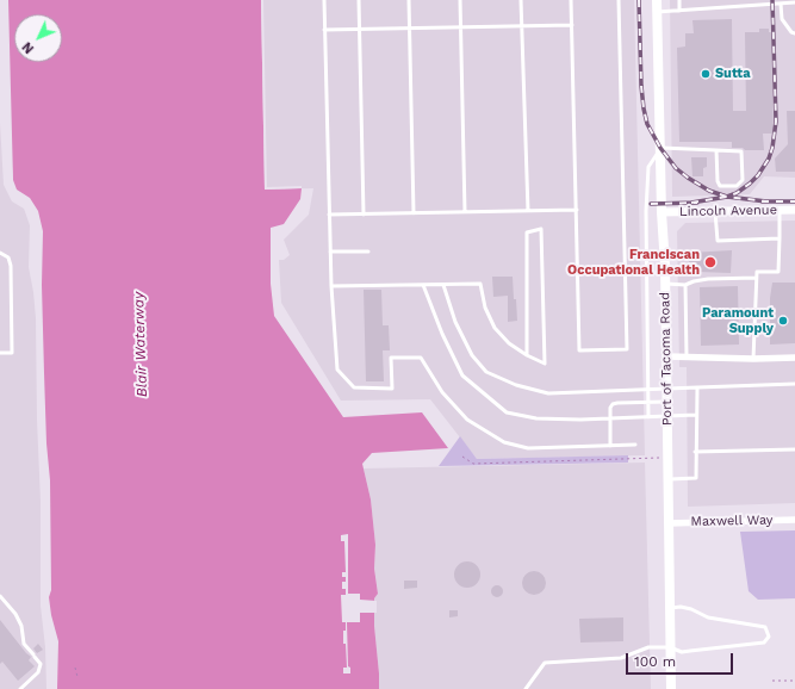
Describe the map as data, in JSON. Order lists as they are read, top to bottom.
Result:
{
  "streets": {
    "main road": ["Port of Tacoma Road"],
    "street": ["Lincoln Avenue", "Maxwell Way"]
  },
  "crossings": [
    ["Lincoln Avenue", "Port of Tacoma Road"],
    ["Port of Tacoma Road", "Maxwell Way"]
  ],
  "water": ["Blair Waterway"],
  "places": ["Sutta", "Franciscan Occupational Health", "Paramount Supply"],
  "scale_bar": "100 m",
  "north": "bottom left"
}
